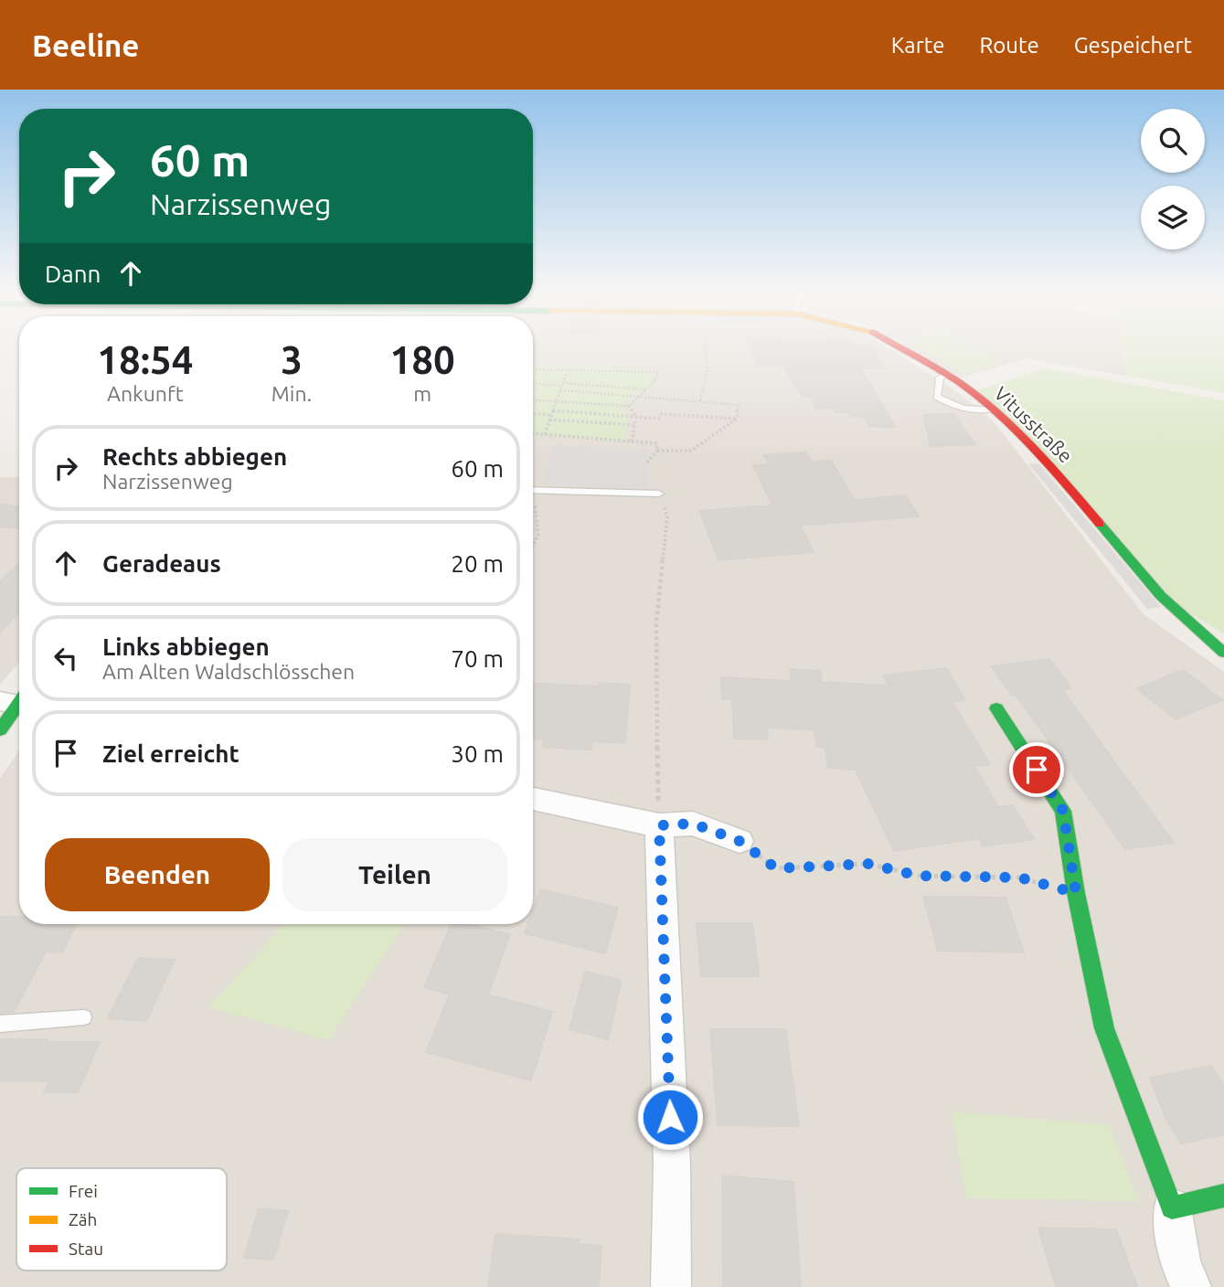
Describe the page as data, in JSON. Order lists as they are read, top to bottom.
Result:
{
  "streets": {
    "street": ["Vitusstraße"]
  },
  "legend": ["Frei", "Zäh", "Stau"],
  "page": {
    "header": "Beeline",
    "nav": ["Karte", "Route", "Gespeichert"],
    "turn": ["60 m", "Narzissenweg"],
    "then": "Dann",
    "eta": [
      "18:54",
      "Ankunft",
      "3",
      "Min.",
      "180",
      "m"
    ],
    "list": [
      {
        "name": "Rechts abbiegen",
        "note": "Narzissenweg",
        "value": "60 m"
      },
      {
        "name": "Geradeaus",
        "value": "20 m"
      },
      {
        "name": "Links abbiegen",
        "note": "Am Alten Waldschlösschen",
        "value": "70 m"
      },
      {
        "name": "Ziel erreicht",
        "value": "30 m"
      }
    ],
    "buttons": ["Beenden", "Teilen"]
  }
}
